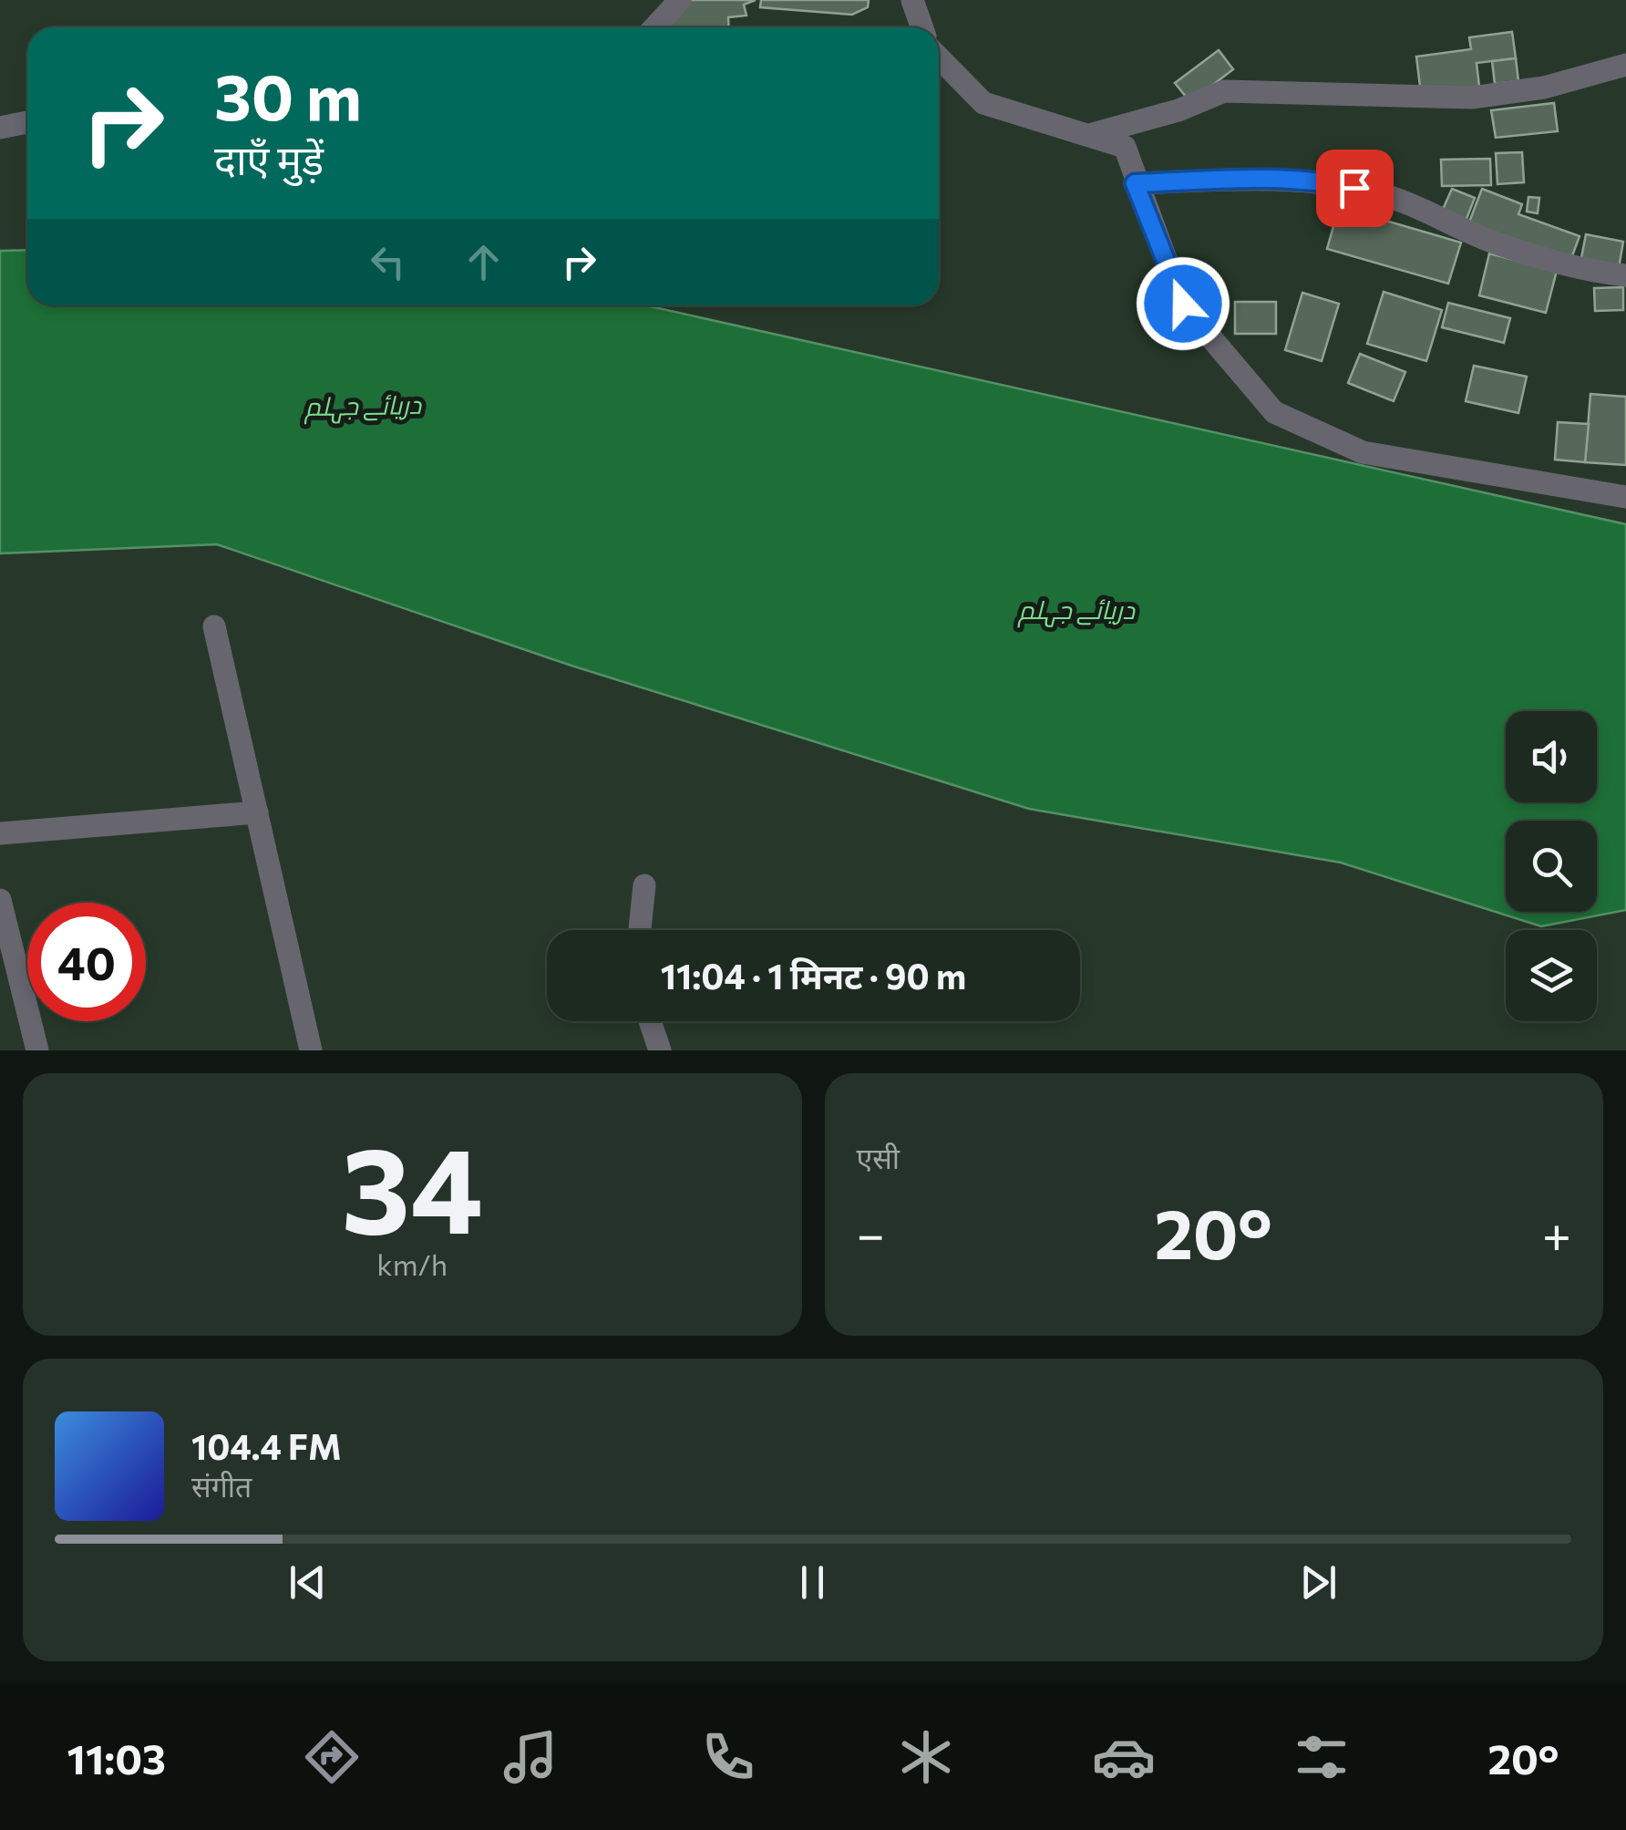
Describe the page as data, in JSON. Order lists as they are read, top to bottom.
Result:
{
  "water": ["دریائے جہلم"],
  "page": {
    "turn": ["30 m", "दाएँ मुड़ें"],
    "limit": "40",
    "trip": "11:04 · 1 मिनट · 90 m",
    "tile": [
      ["34", "km/h"],
      "एसी"
    ],
    "heat": ["−", "20°", "+"],
    "song": ["104.4 FM", "संगीत"],
    "tabs": ["11:03", "20°"]
  }
}
